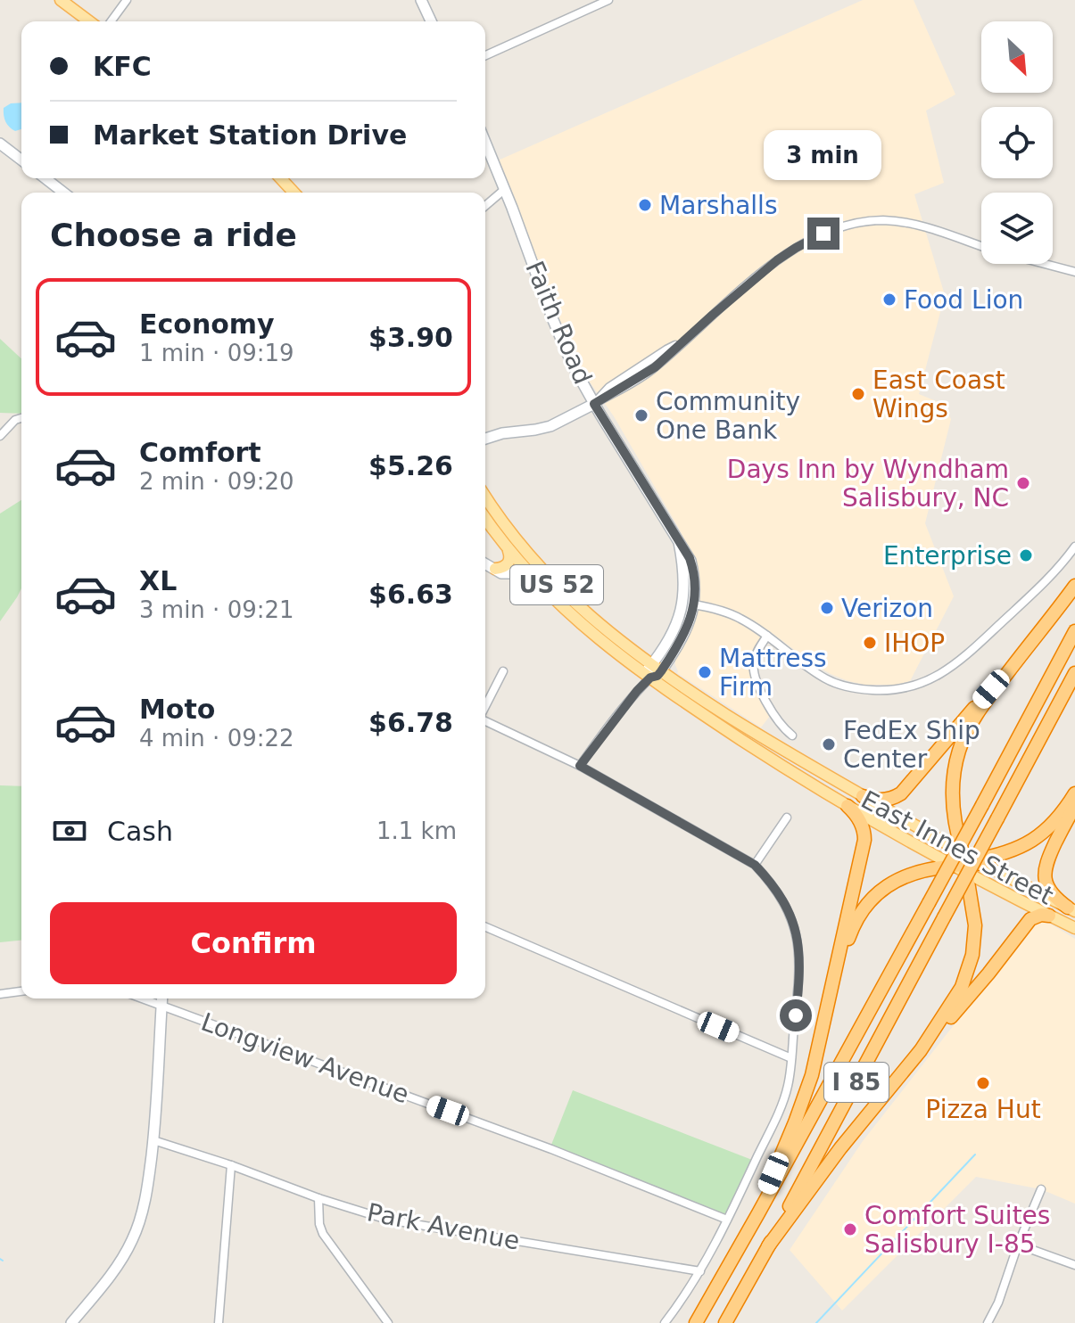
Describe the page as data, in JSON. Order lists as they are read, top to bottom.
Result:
{
  "streets": {
    "highway": ["US 52", "I 85"],
    "main road": ["Faith Road", "East Innes Street"],
    "street": ["Longview Avenue", "Park Avenue"]
  },
  "crossings": [
    ["Faith Road", "East Innes Street"],
    ["US 52", "East Innes Street"],
    ["US 52", "I 85"]
  ],
  "places": [
    "Marshalls",
    "Food Lion",
    "East Coast Wings",
    "Community One Bank",
    "Days Inn by Wyndham Salisbury, NC",
    "Enterprise",
    "Verizon",
    "IHOP",
    "Mattress Firm",
    "FedEx Ship Center",
    "Pizza Hut",
    "Comfort Suites Salisbury I-85"
  ],
  "north": "bottom right",
  "page": {
    "banner": ["KFC", "Market Station Drive"],
    "bubble": "3 min",
    "heading": "Choose a ride",
    "list": [
      {
        "name": "Economy",
        "note": "1 min · 09:19",
        "value": "$3.90"
      },
      {
        "name": "Comfort",
        "note": "2 min · 09:20",
        "value": "$5.26"
      },
      {
        "name": "XL",
        "note": "3 min · 09:21",
        "value": "$6.63"
      },
      {
        "name": "Moto",
        "note": "4 min · 09:22",
        "value": "$6.78"
      }
    ],
    "pay": ["Cash", "1.1 km"],
    "buttons": "Confirm"
  }
}
